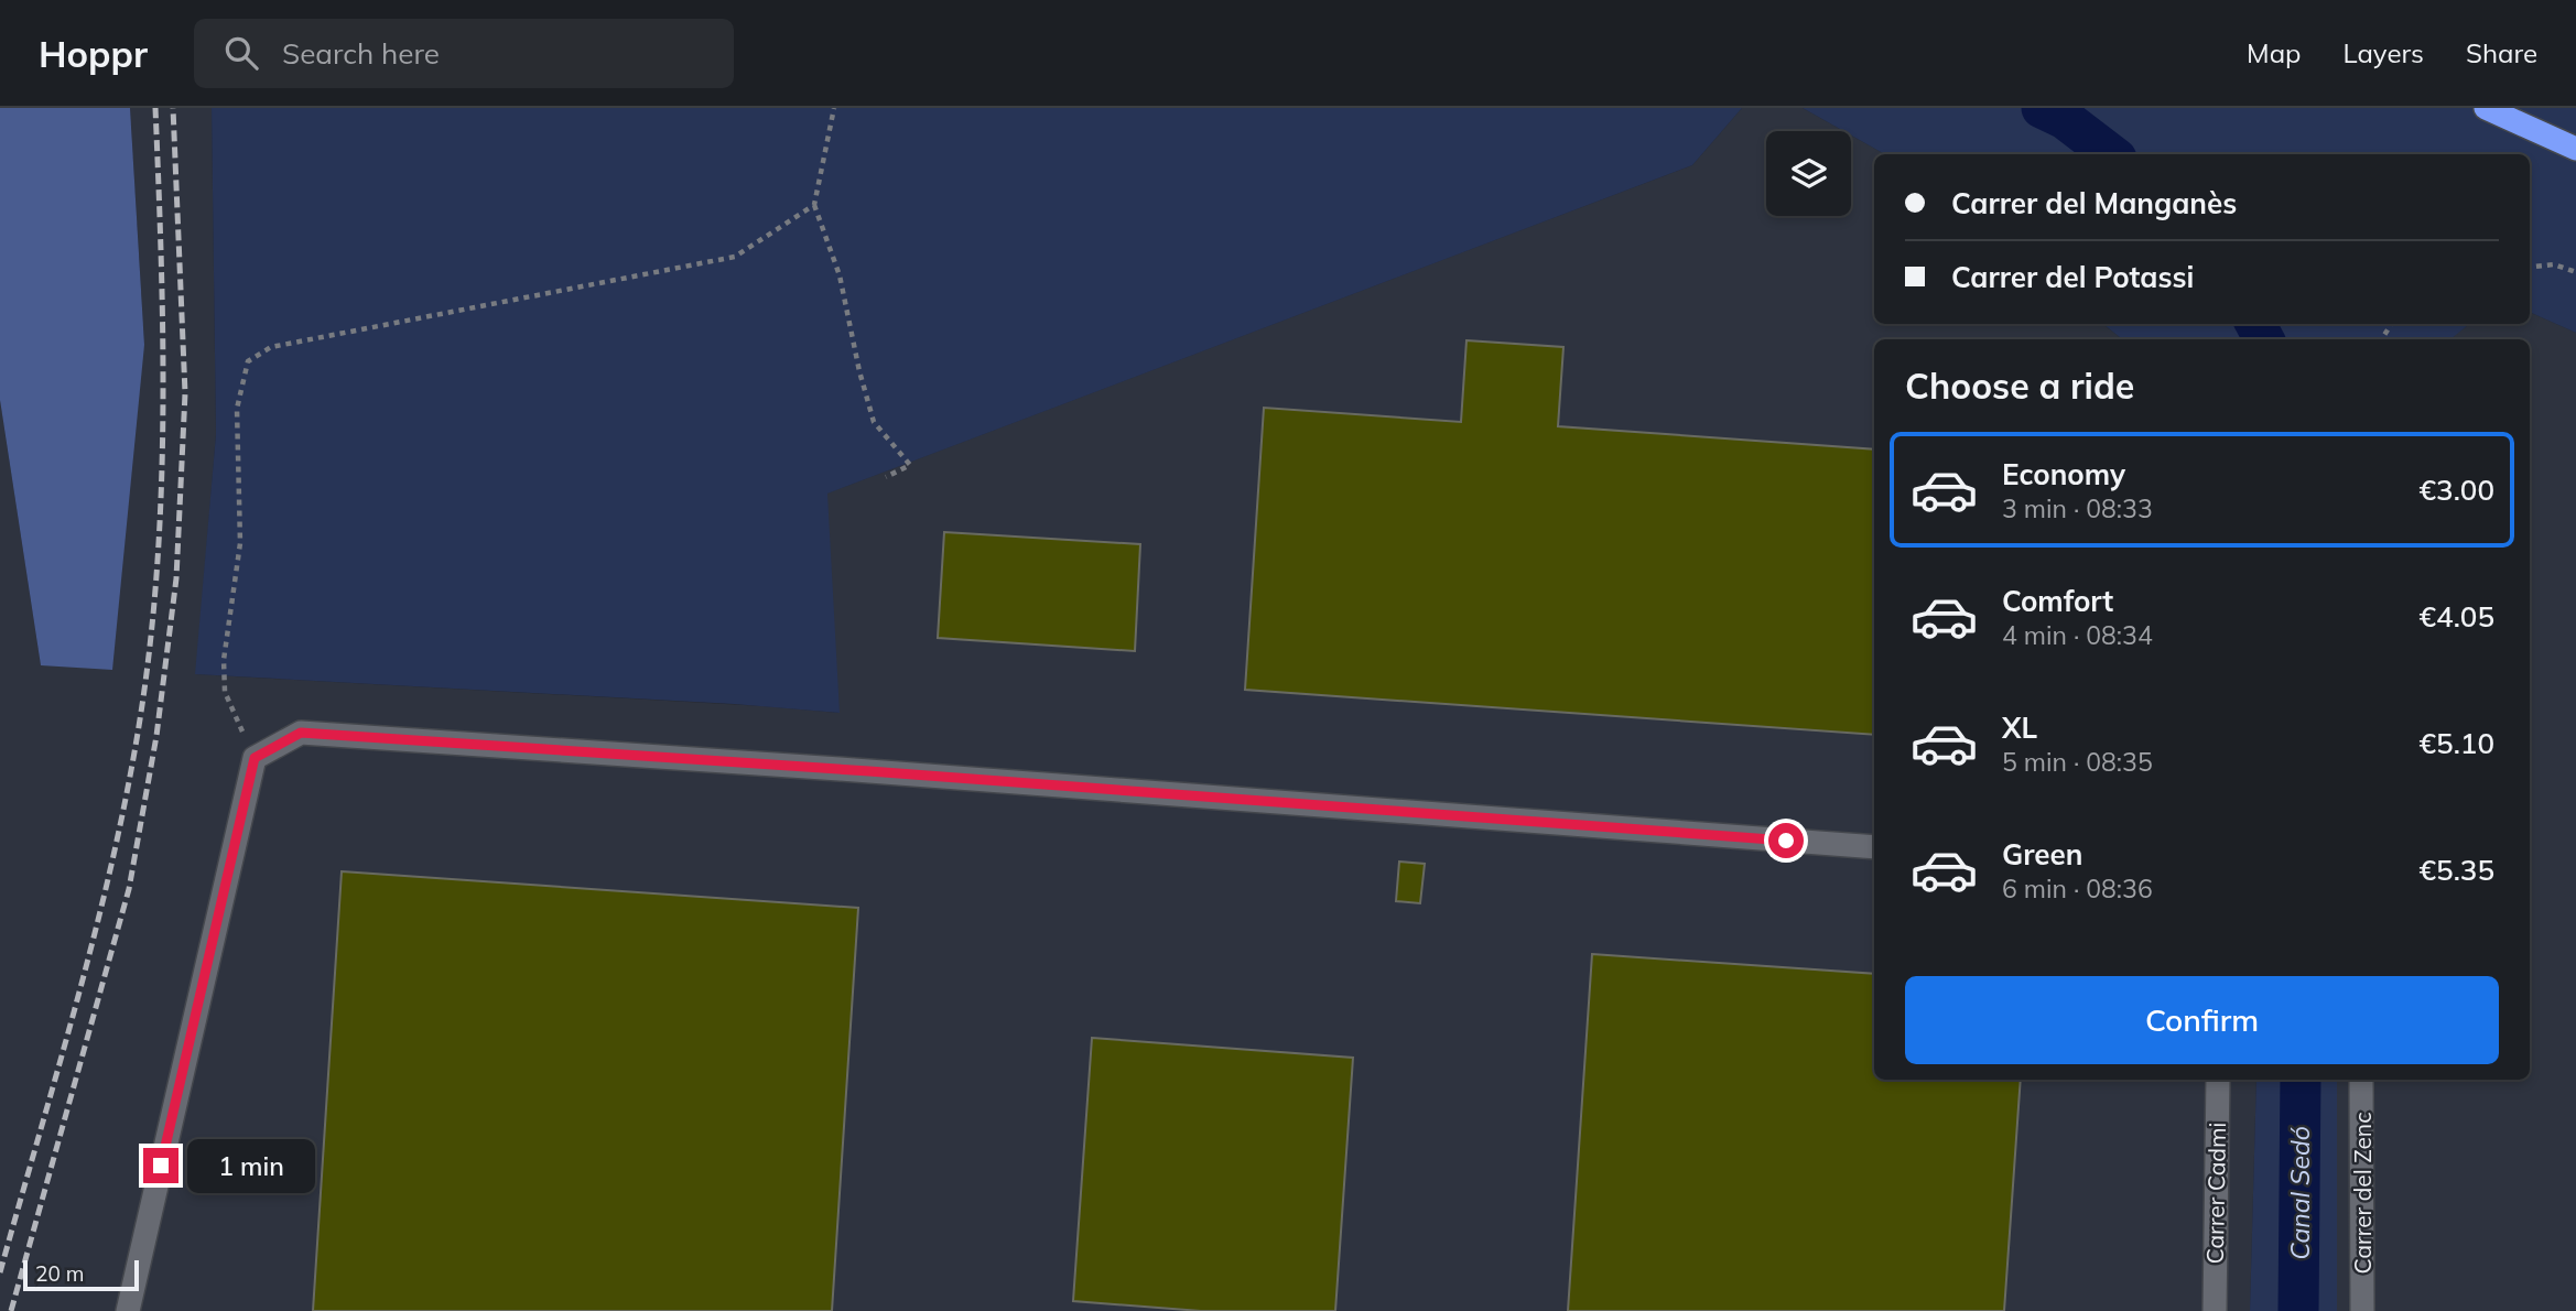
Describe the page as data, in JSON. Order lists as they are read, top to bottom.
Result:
{
  "streets": {
    "street": ["Carrer Cadmi", "Carrer del Zenc"]
  },
  "water": ["Canal Sedó"],
  "scale_bar": "20 m",
  "page": {
    "header": "Hoppr",
    "search": "Search here",
    "nav": ["Map", "Layers", "Share"],
    "banner": ["Carrer del Manganès", "Carrer del Potassi"],
    "heading": "Choose a ride",
    "list": [
      {
        "name": "Economy",
        "note": "3 min · 08:33",
        "value": "€3.00"
      },
      {
        "name": "Comfort",
        "note": "4 min · 08:34",
        "value": "€4.05"
      },
      {
        "name": "XL",
        "note": "5 min · 08:35",
        "value": "€5.10"
      },
      {
        "name": "Green",
        "note": "6 min · 08:36",
        "value": "€5.35"
      }
    ],
    "buttons": "Confirm",
    "bubble": "1 min",
    "scale": "20 m"
  }
}
